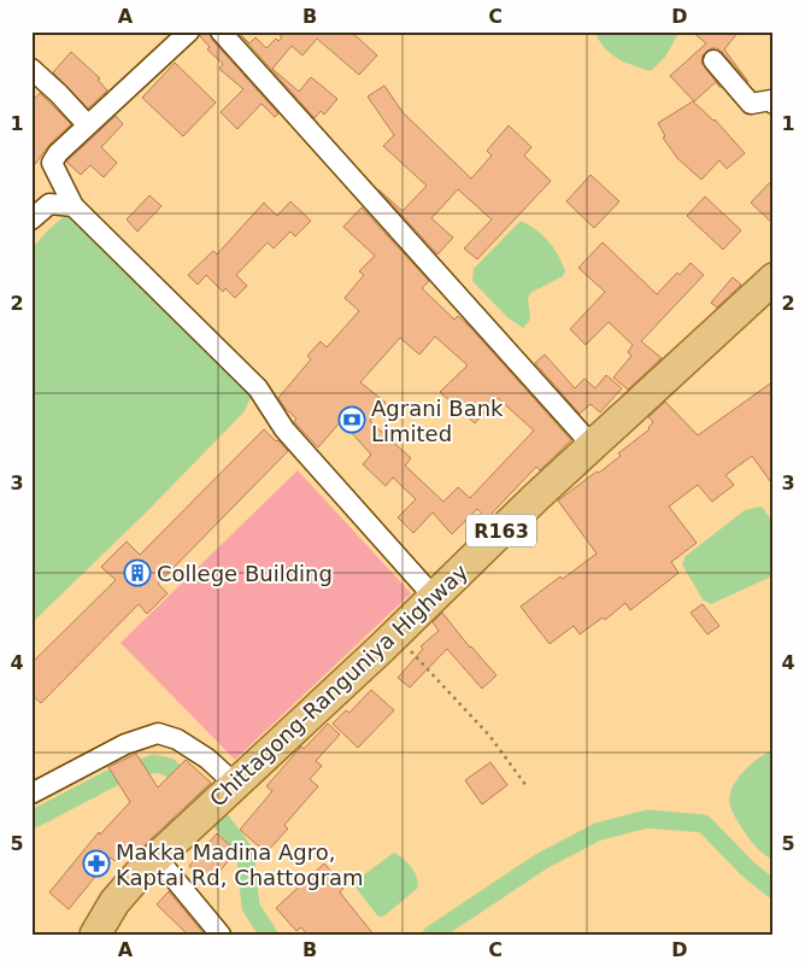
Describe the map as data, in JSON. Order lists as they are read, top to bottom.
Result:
{
  "streets": {
    "main road": ["R163", "Chittagong-Ranguniya Highway"]
  },
  "crossings": [
    ["R163", "Chittagong-Ranguniya Highway"]
  ],
  "places": {
    "bank": ["Agrani Bank Limited"],
    "building": ["College Building"],
    "pharmacy": ["Makka Madina Agro, Kaptai Rd, Chattogram"]
  },
  "grid": {
    "columns": [
      "A",
      "B",
      "C",
      "D"
    ],
    "rows": [
      "1",
      "2",
      "3",
      "4",
      "5"
    ]
  }
}
